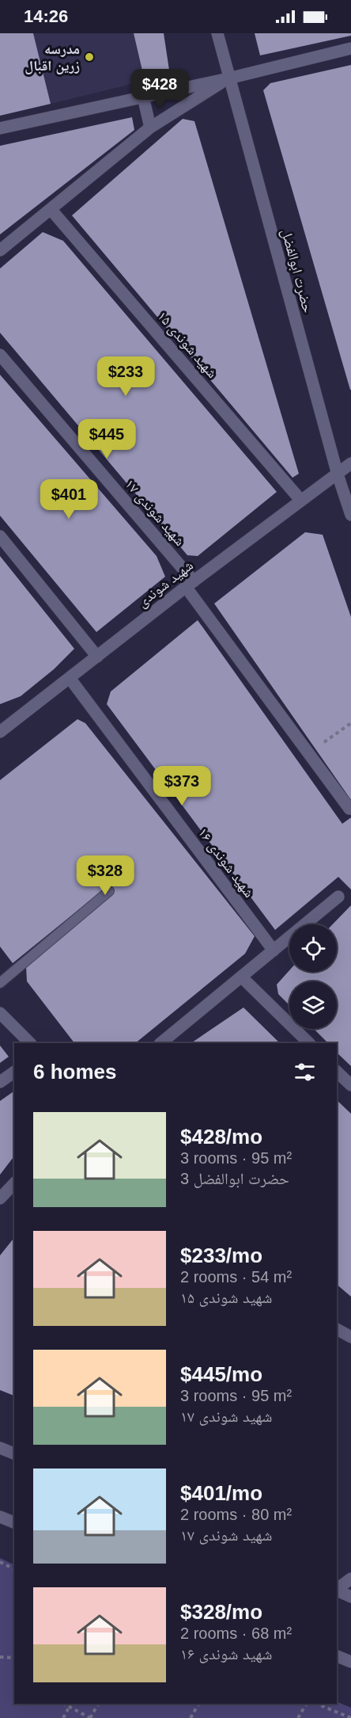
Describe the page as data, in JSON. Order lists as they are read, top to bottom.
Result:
{
  "streets": {
    "street": [
      "حضرت ابوالفضل",
      "شهید شوندی ۱۵",
      "شهید شوندی ۱۷",
      "شهید شوندی",
      "شهید شوندی ۱۶"
    ]
  },
  "crossings": [
    ["حضرت ابوالفضل", "شهید شوندی"],
    ["شهید شوندی ۱۵", "شهید شوندی"],
    ["شهید شوندی ۱۷", "شهید شوندی"],
    ["شهید شوندی", "شهید شوندی ۱۶"]
  ],
  "places": ["مدرسه زرین اقبال"],
  "page": {
    "status": "14:26",
    "price": [
      "$428",
      "$233",
      "$445",
      "$401",
      "$373",
      "$328"
    ],
    "heading": "6 homes",
    "list": [
      {
        "name": "$428/mo",
        "note": "3 rooms · 95 m² · حضرت ابوالفضل 3"
      },
      {
        "name": "$233/mo",
        "note": "2 rooms · 54 m² · شهید شوندی ۱۵"
      },
      {
        "name": "$445/mo",
        "note": "3 rooms · 95 m² · شهید شوندی ۱۷"
      },
      {
        "name": "$401/mo",
        "note": "2 rooms · 80 m² · شهید شوندی ۱۷"
      },
      {
        "name": "$328/mo",
        "note": "2 rooms · 68 m² · شهید شوندی ۱۶"
      }
    ]
  }
}
